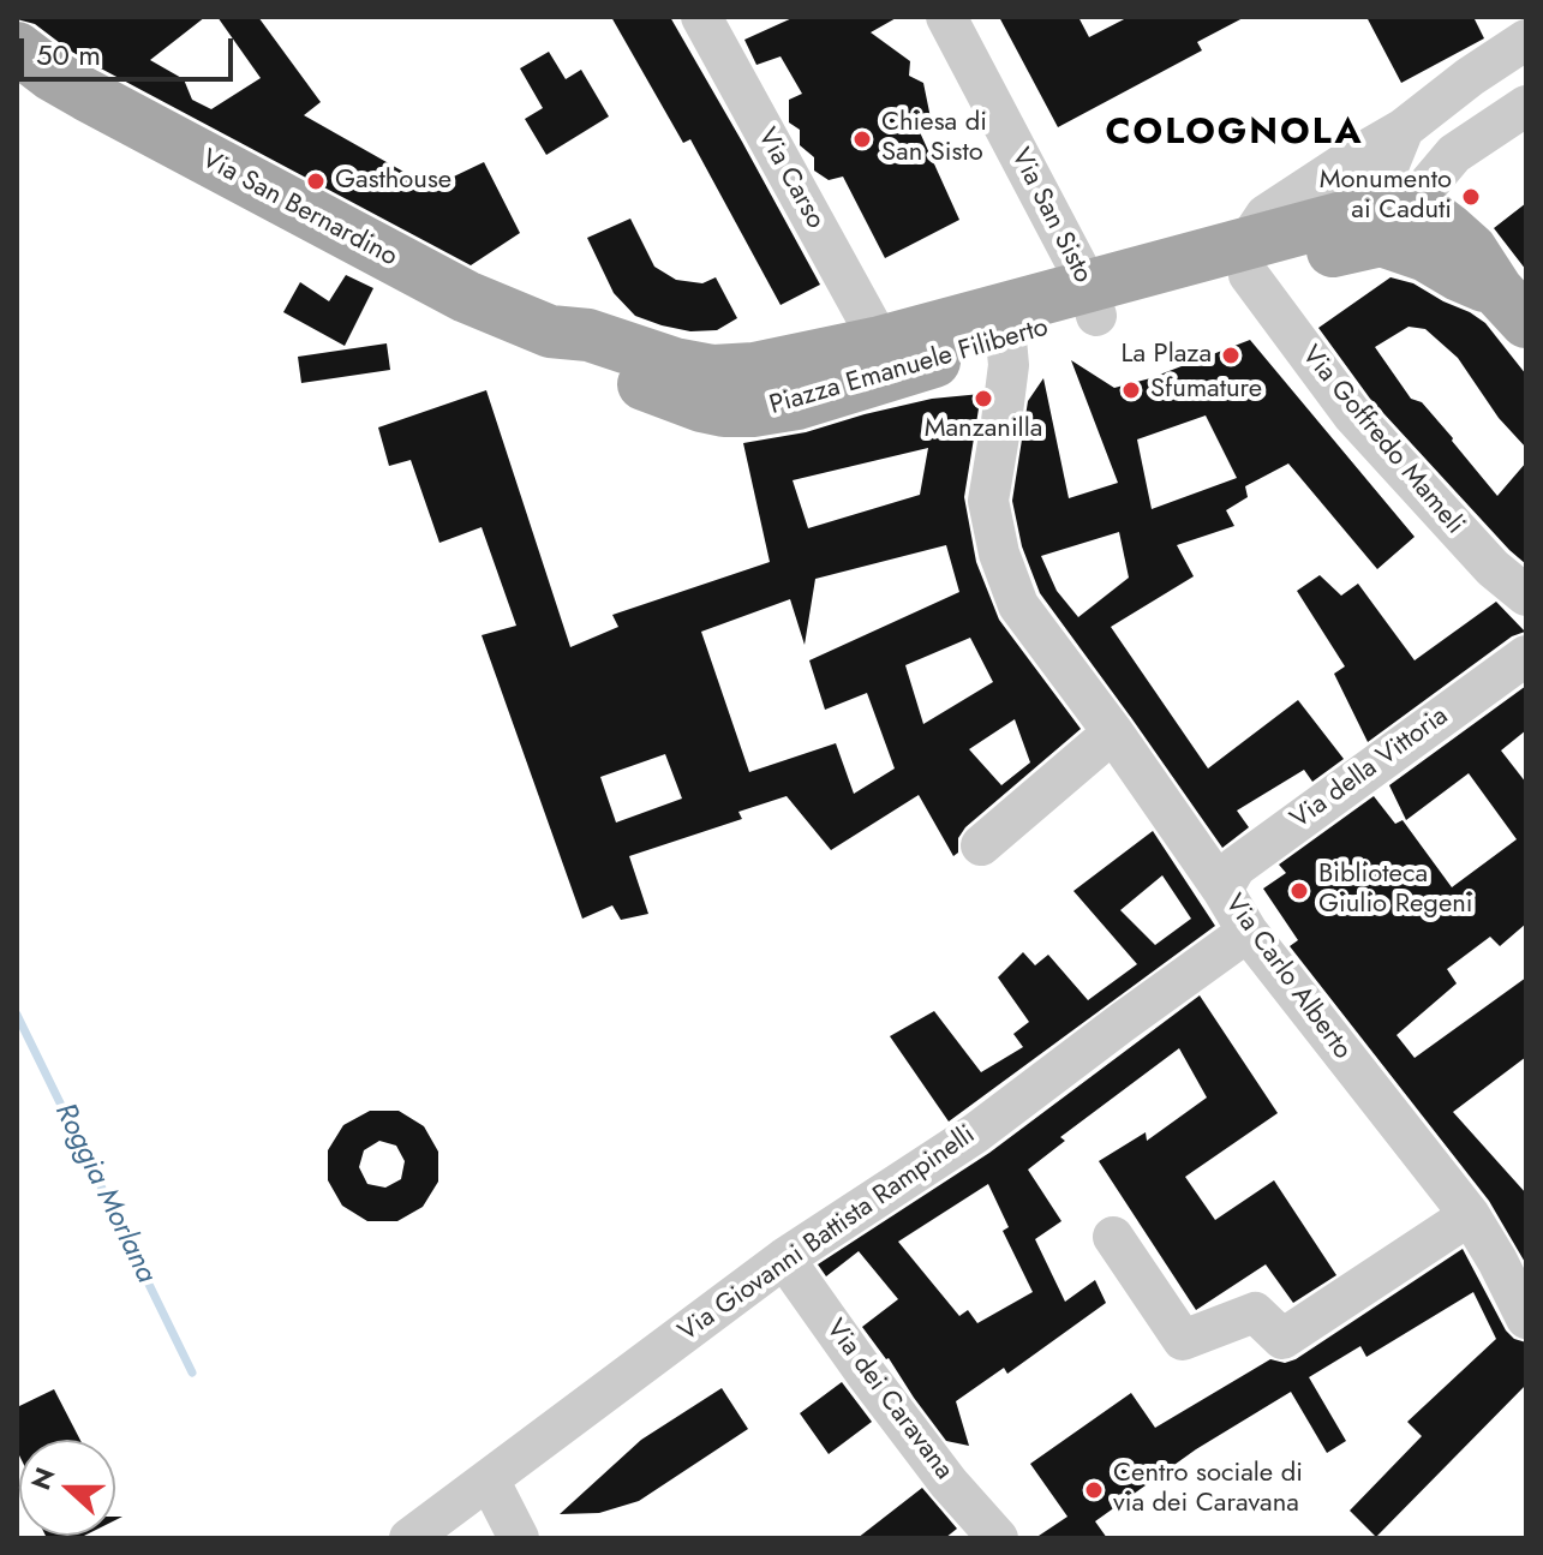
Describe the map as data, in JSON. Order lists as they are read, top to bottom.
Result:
{
  "streets": {
    "main road": ["Via San Bernardino", "Piazza Emanuele Filiberto"],
    "street": [
      "Via Carso",
      "Via San Sisto",
      "Via Goffredo Mameli",
      "Via della Vittoria",
      "Via Carlo Alberto",
      "Via Giovanni Battista Rampinelli",
      "Via dei Caravana"
    ]
  },
  "crossings": [
    ["Via Carso", "Piazza Emanuele Filiberto"],
    ["Via San Bernardino", "Piazza Emanuele Filiberto"],
    ["Via San Sisto", "Piazza Emanuele Filiberto"],
    ["Piazza Emanuele Filiberto", "Via Goffredo Mameli"],
    ["Piazza Emanuele Filiberto", "Via Carlo Alberto"],
    ["Via della Vittoria", "Via Carlo Alberto"],
    ["Via Carlo Alberto", "Via Giovanni Battista Rampinelli"],
    ["Via Giovanni Battista Rampinelli", "Via dei Caravana"]
  ],
  "districts": ["COLOGNOLA"],
  "water": ["Roggia Morlana"],
  "places": [
    "Chiesa di San Sisto",
    "Gasthouse",
    "Monumento ai Caduti",
    "La Plaza",
    "Sfumature",
    "Manzanilla",
    "Biblioteca Giulio Regeni",
    "Centro sociale di via dei Caravana"
  ],
  "scale_bar": "50 m",
  "north": "left"
}
